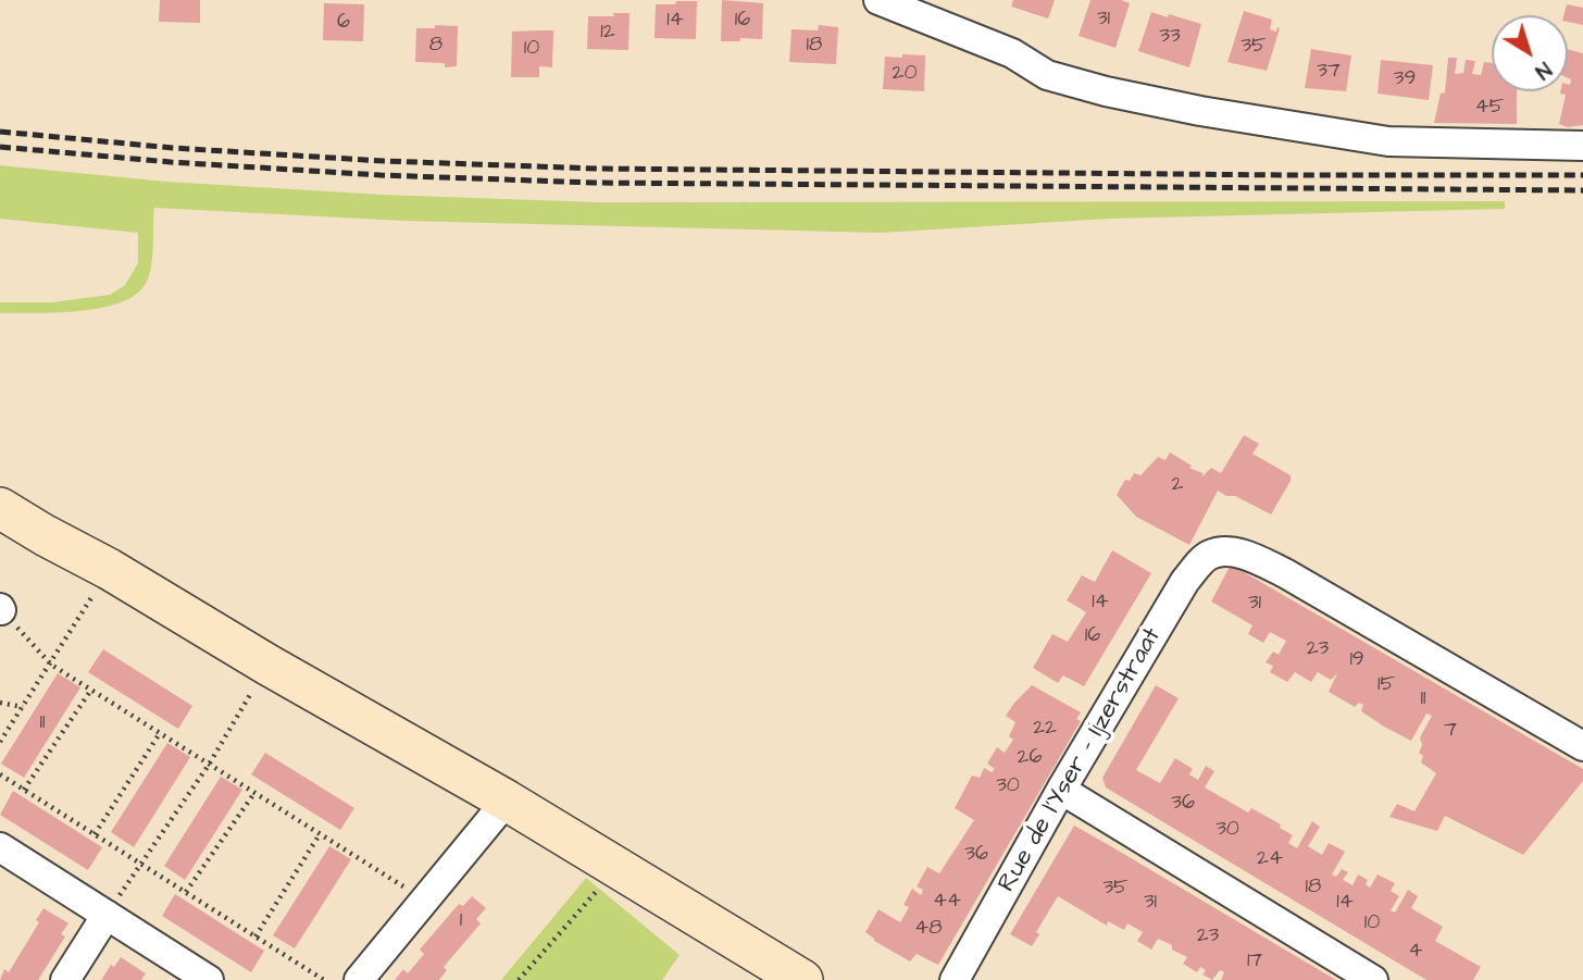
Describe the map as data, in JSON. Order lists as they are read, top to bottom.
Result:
{
  "streets": {
    "street": ["Rue de l'Yser - Ijzerstraat"]
  },
  "house_numbers": [
    "31",
    "14",
    "16",
    "6",
    "12",
    "33",
    "8",
    "18",
    "35",
    "10",
    "37",
    "20",
    "39",
    "45",
    "2",
    "14",
    "31",
    "16",
    "23",
    "19",
    "15",
    "11",
    "11",
    "22",
    "7",
    "26",
    "30",
    "36",
    "30",
    "36",
    "24",
    "18",
    "35",
    "44",
    "31",
    "14",
    "1",
    "10",
    "48",
    "23",
    "4",
    "17"
  ],
  "north": "bottom right"
}
